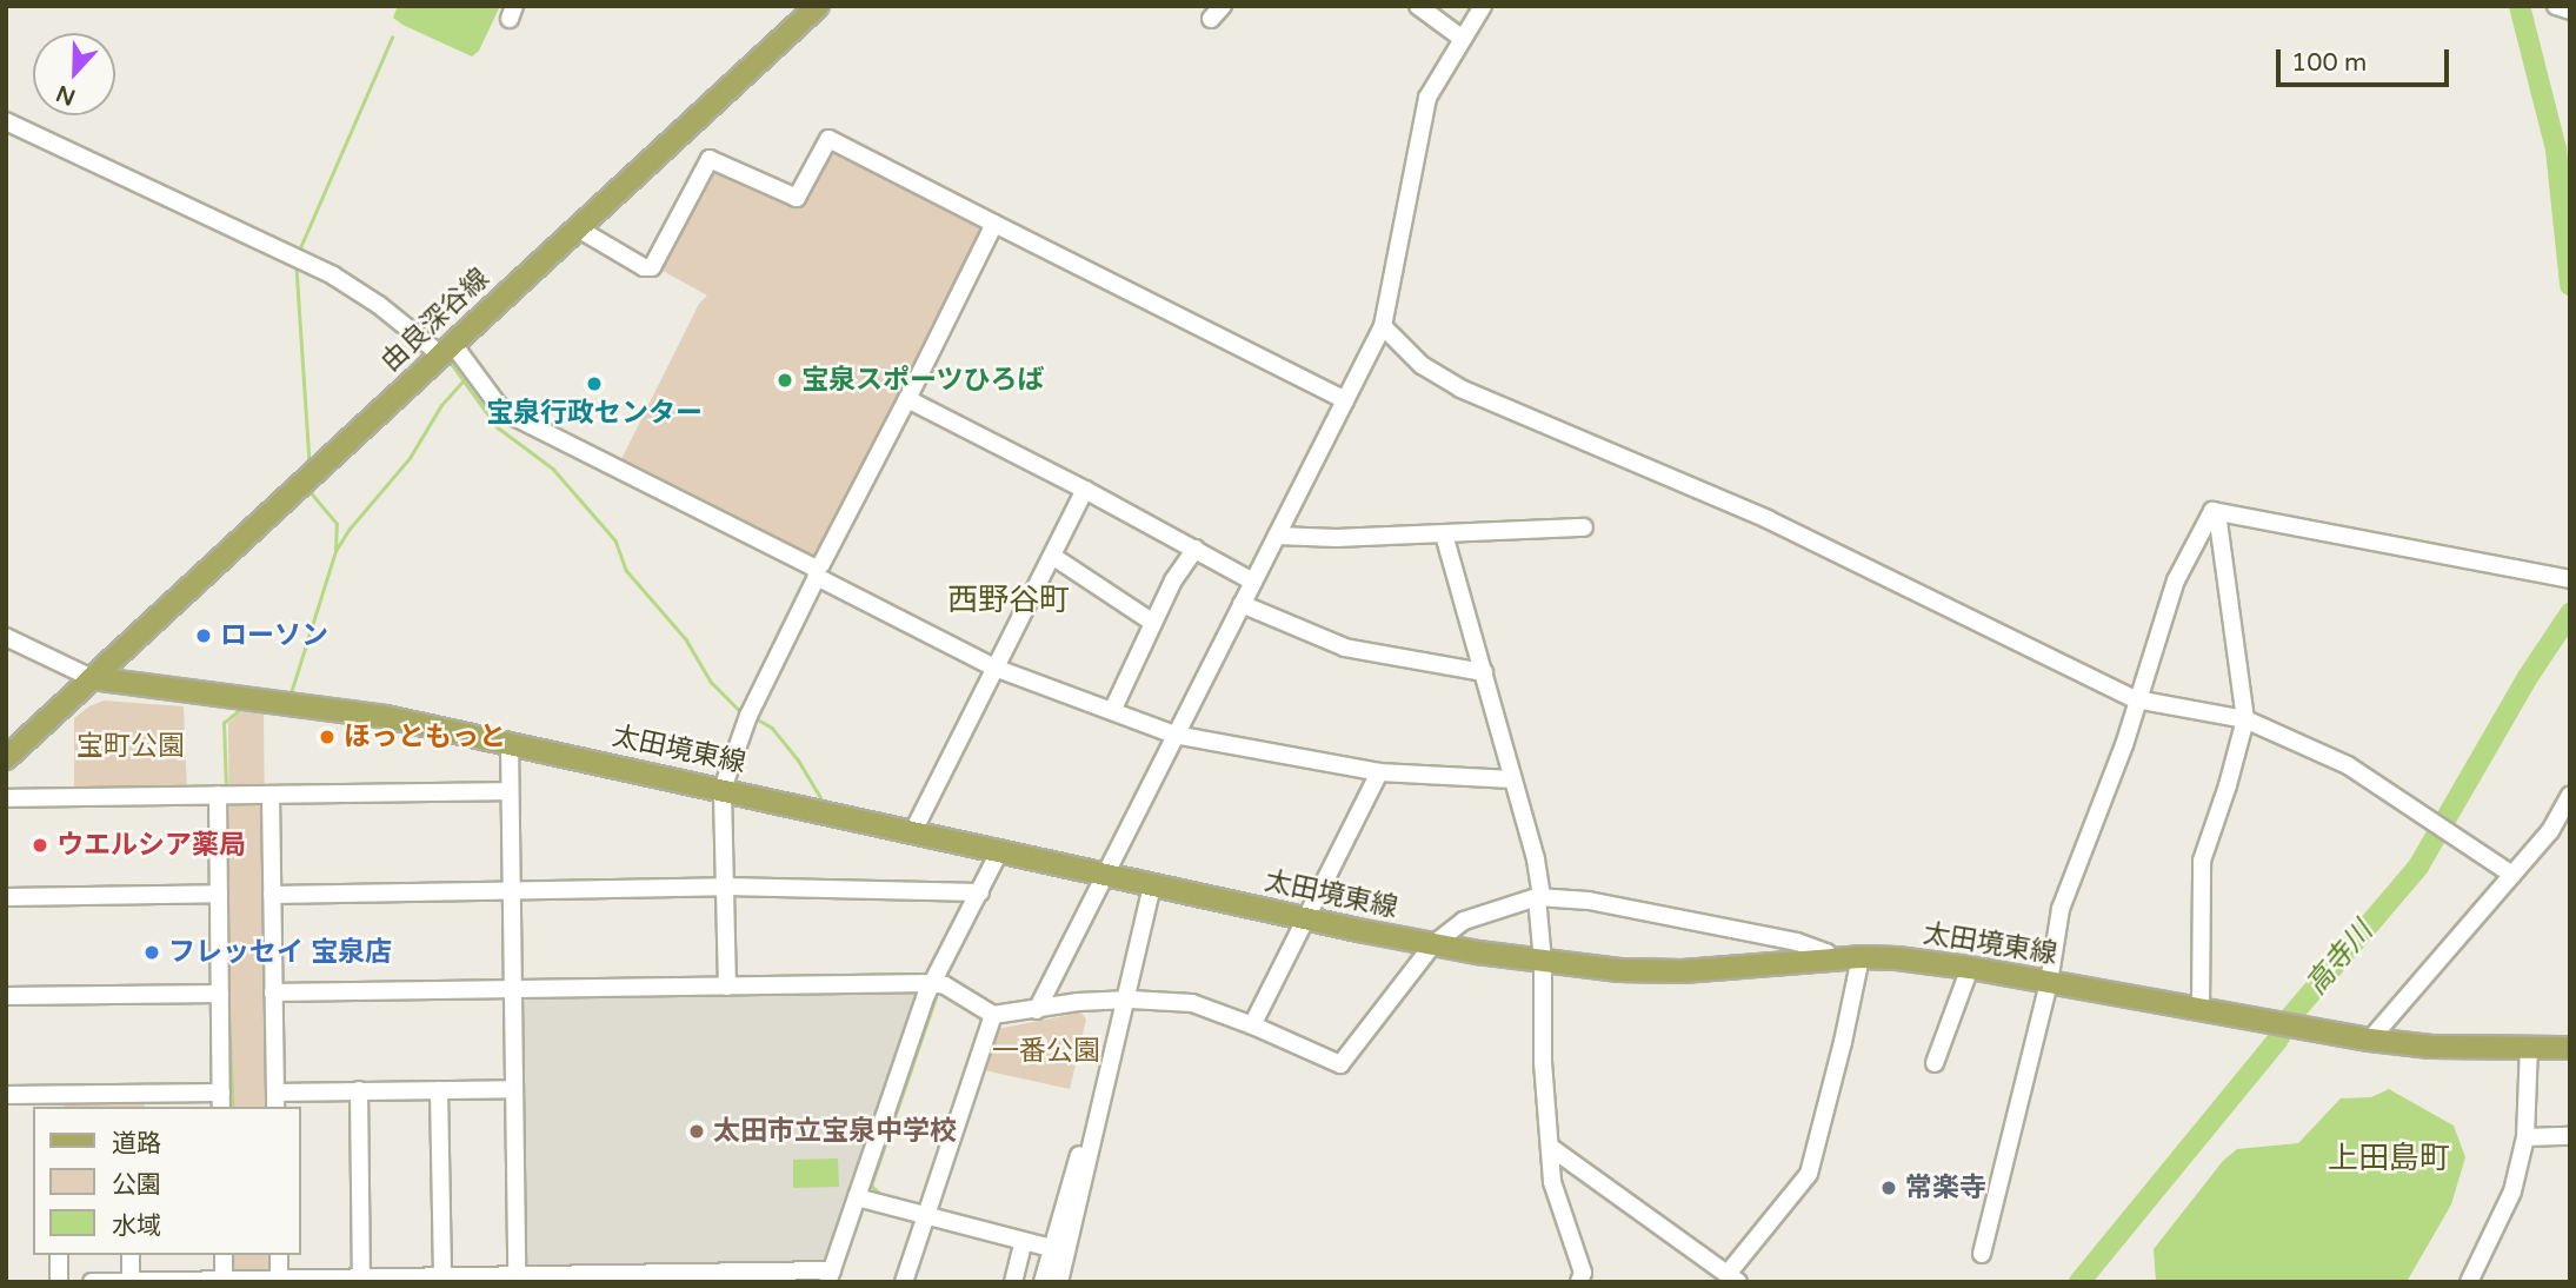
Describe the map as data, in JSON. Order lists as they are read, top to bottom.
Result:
{
  "streets": {
    "main road": ["由良深谷線", "太田境東線"]
  },
  "crossings": [
    ["由良深谷線", "太田境東線"]
  ],
  "districts": ["西野谷町", "上田島町"],
  "water": ["高寺川"],
  "parks": ["宝町公園", "一番公園"],
  "places": [
    "宝泉スポーツひろば",
    "宝泉行政センター",
    "ローソン",
    "ほっともっと",
    "ウエルシア薬局",
    "フレッセイ 宝泉店",
    "太田市立宝泉中学校",
    "常楽寺"
  ],
  "legend": ["道路", "公園", "水域"],
  "scale_bar": "100 m",
  "north": "bottom"
}
